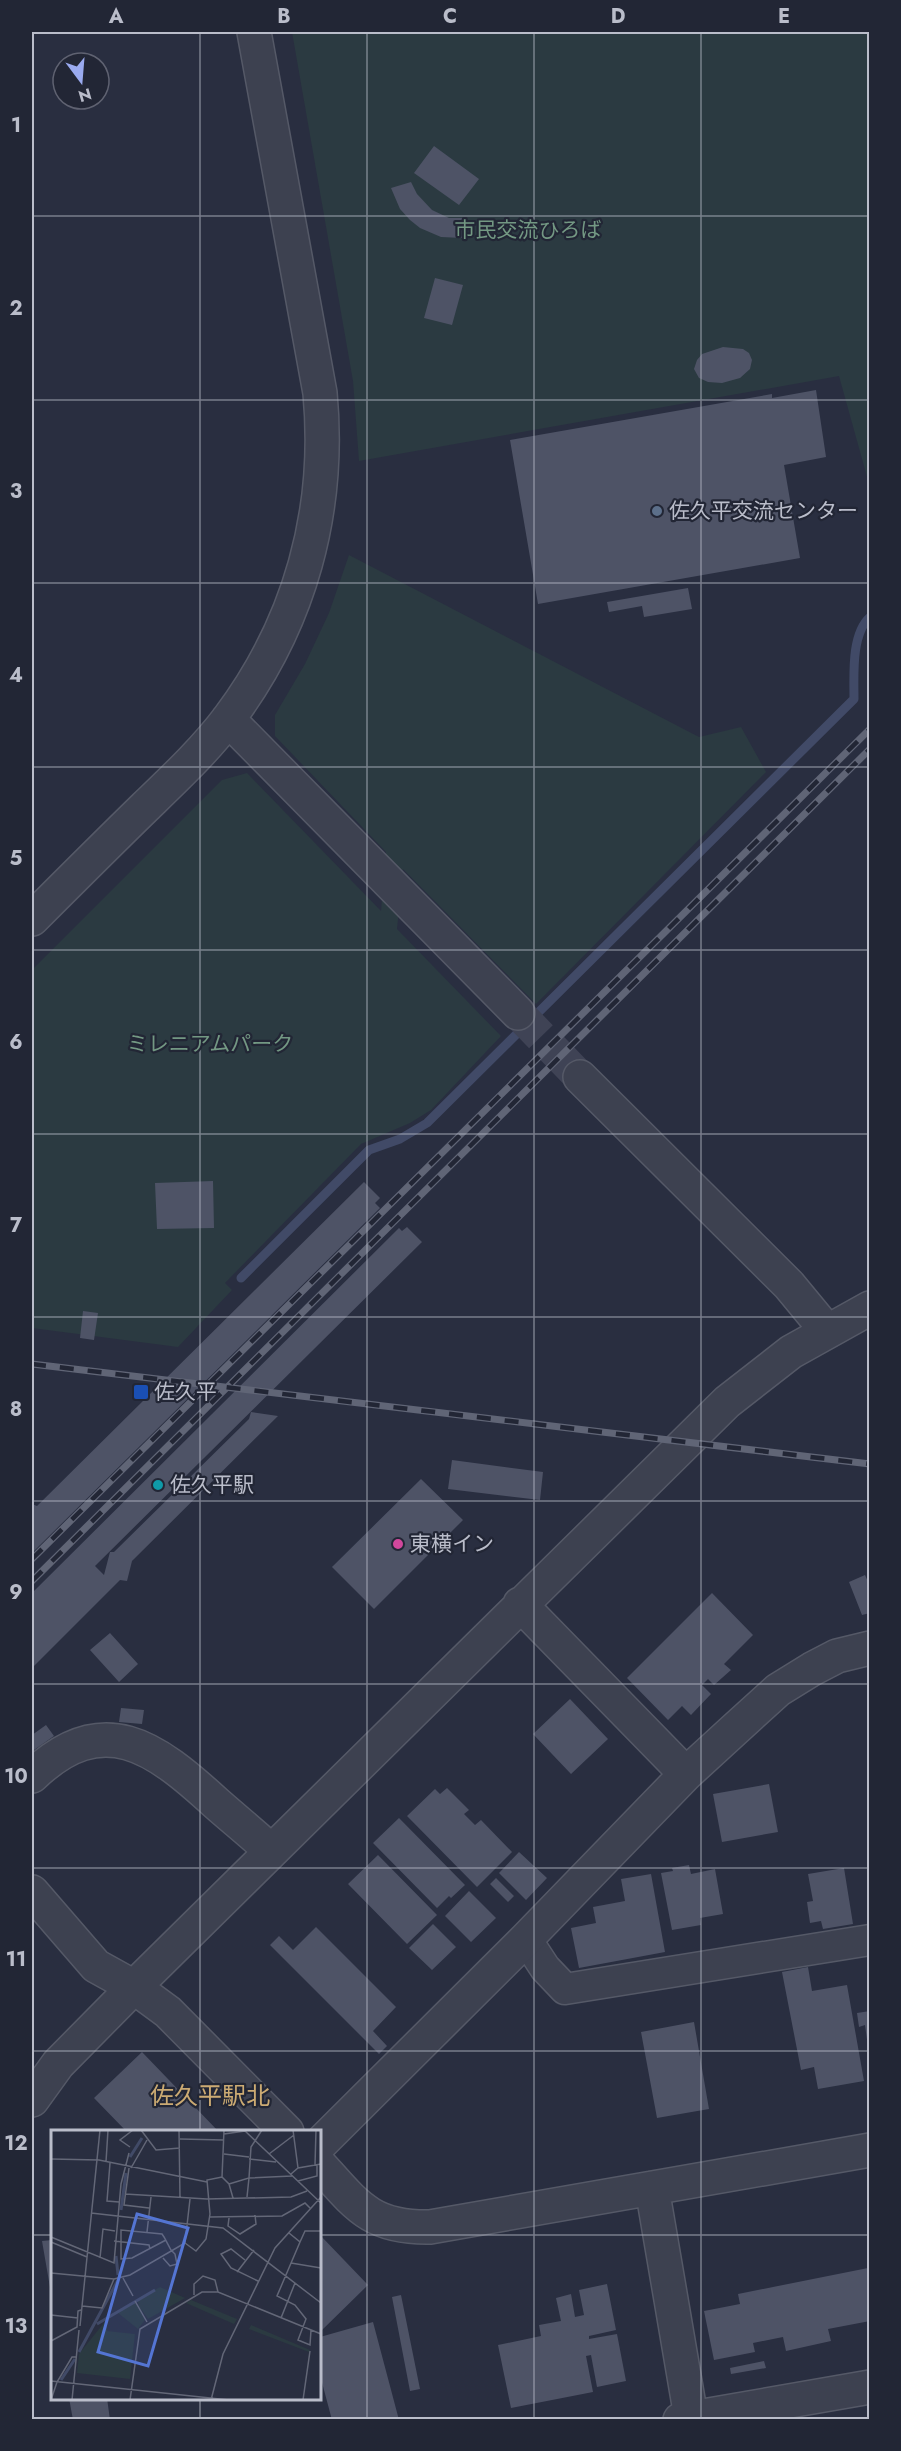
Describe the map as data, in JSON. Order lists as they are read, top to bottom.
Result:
{
  "districts": ["佐久平駅北"],
  "parks": ["市民交流ひろば", "ミレニアムパーク"],
  "places": {
    "other": ["佐久平交流センター", "佐久平駅", "東横イン"],
    "transit": ["佐久平"]
  },
  "north": "bottom",
  "grid": {
    "columns": [
      "A",
      "B",
      "C",
      "D",
      "E"
    ],
    "rows": [
      "1",
      "2",
      "3",
      "4",
      "5",
      "6",
      "7",
      "8",
      "9",
      "10",
      "11",
      "12",
      "13"
    ]
  }
}
